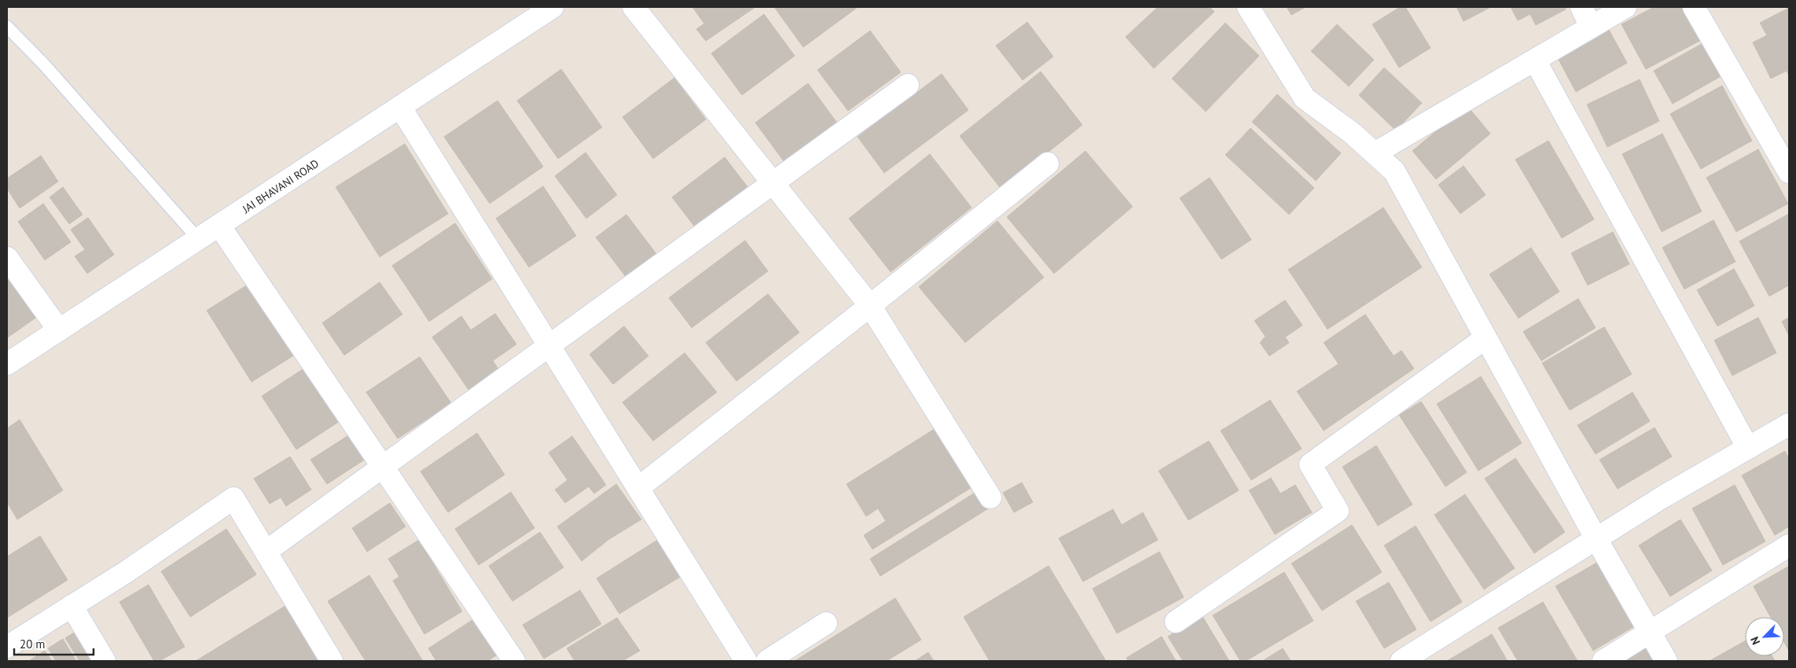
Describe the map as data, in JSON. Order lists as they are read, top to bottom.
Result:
{
  "streets": {
    "street": ["JAI BHAVANI ROAD"]
  },
  "scale_bar": "20 m",
  "north": "bottom left"
}
